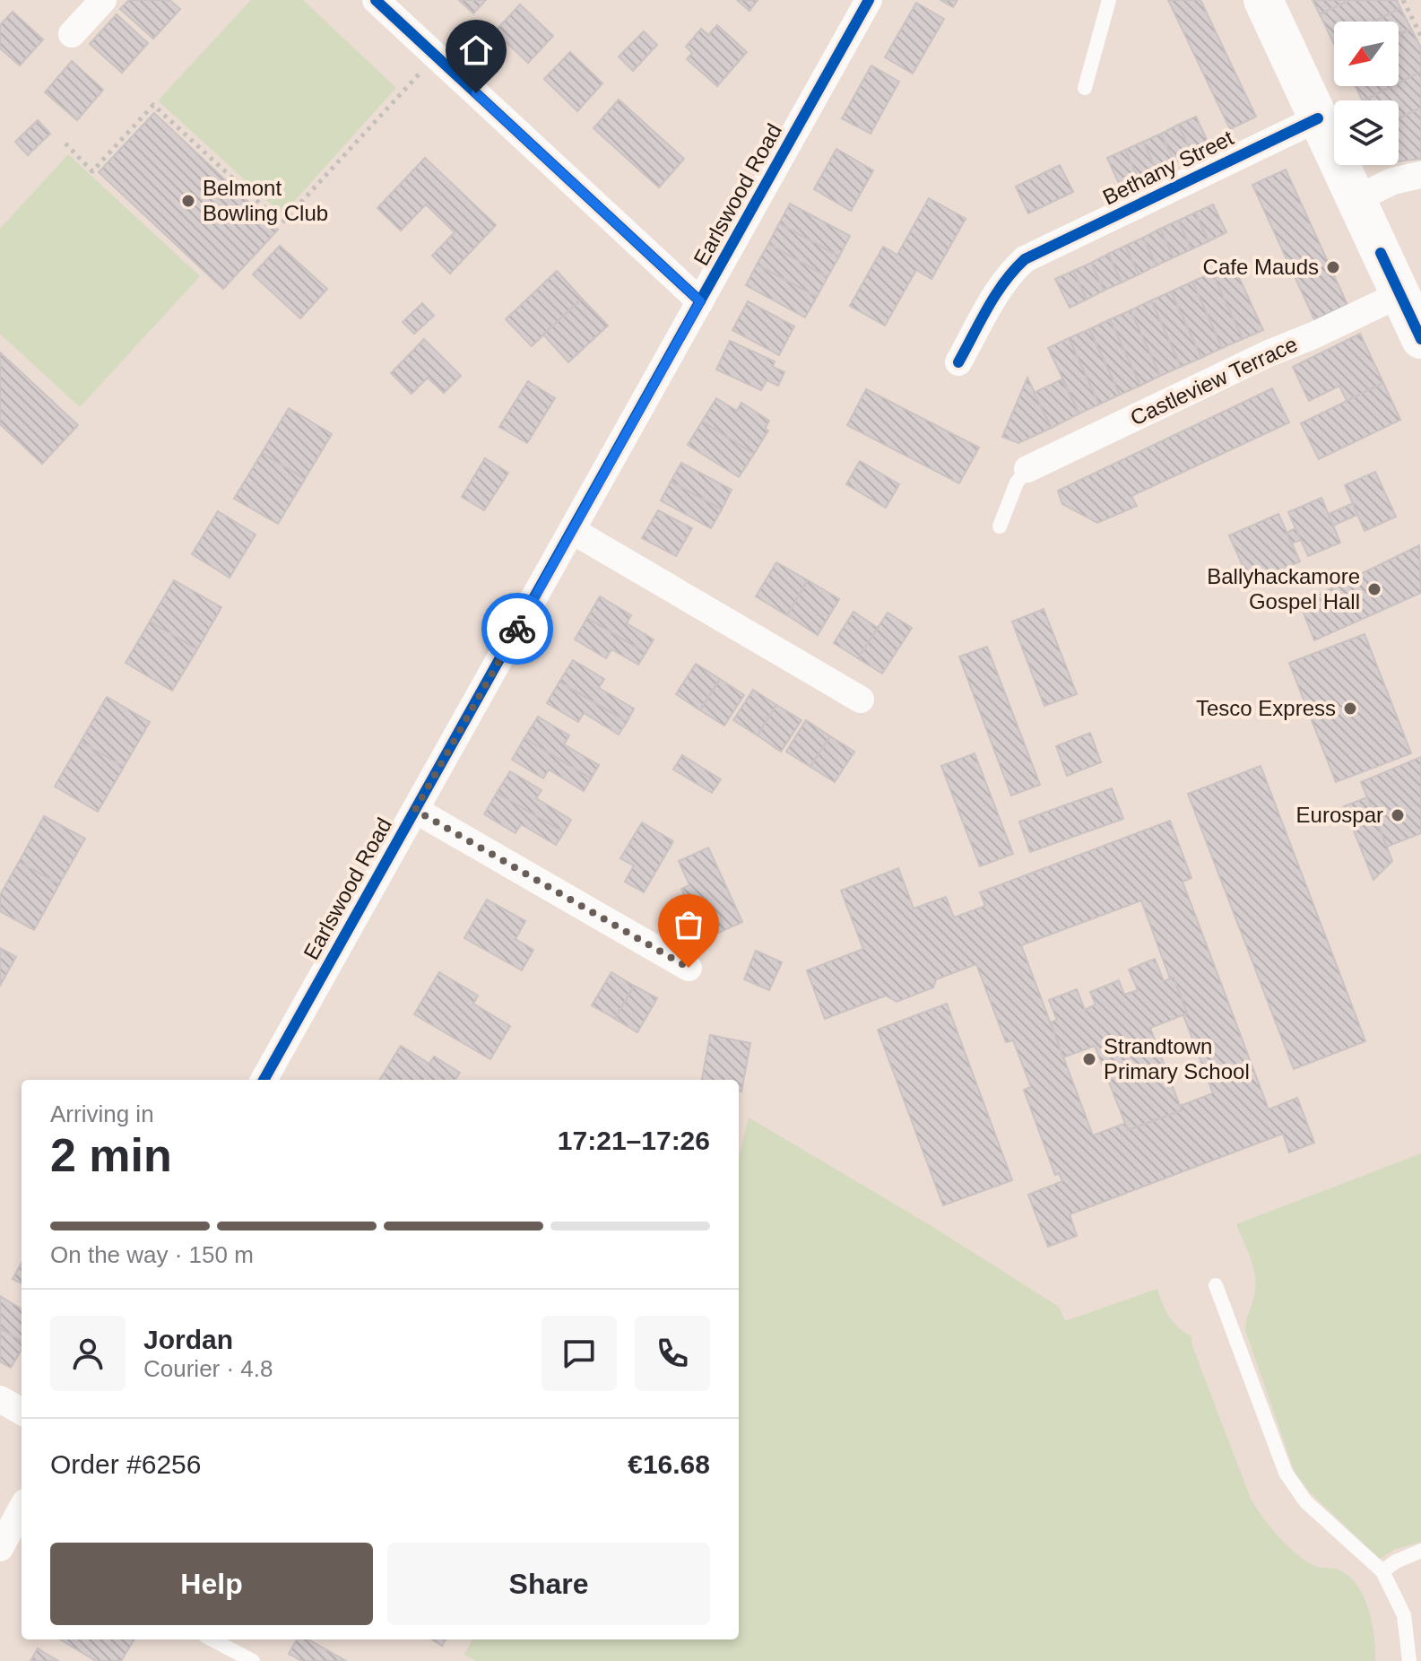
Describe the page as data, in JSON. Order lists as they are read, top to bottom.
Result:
{
  "streets": {
    "street": ["Bethany Street", "Earlswood Road", "Castleview Terrace"]
  },
  "places": [
    "Belmont Bowling Club",
    "Cafe Mauds",
    "Ballyhackamore Gospel Hall",
    "Tesco Express",
    "Eurospar",
    "Strandtown Primary School"
  ],
  "north": "bottom left",
  "page": {
    "heading": ["2 min", "Arriving in", "17:21–17:26"],
    "panel": [
      "Jordan",
      "Courier · 4.8",
      "Order #6256",
      "€16.68"
    ],
    "bar": "On the way · 150 m",
    "buttons": ["Help", "Share"]
  }
}
